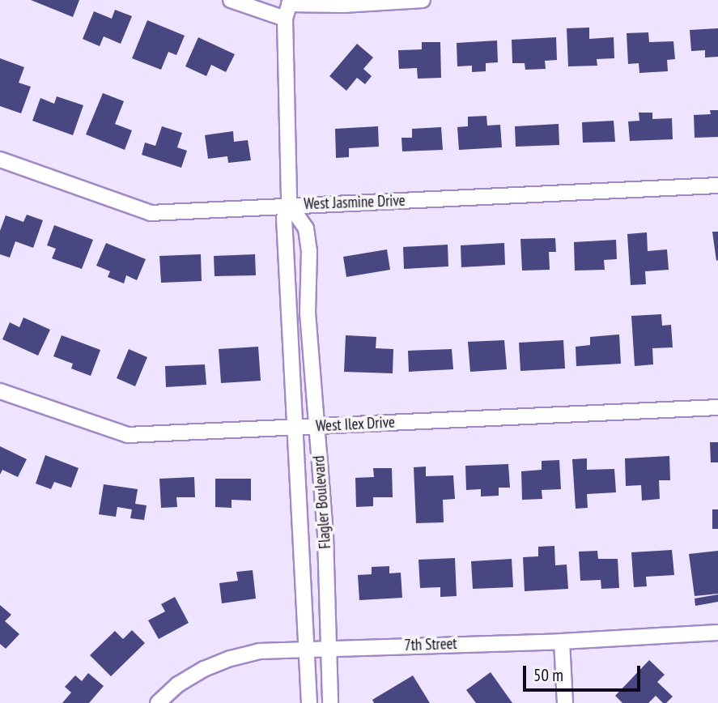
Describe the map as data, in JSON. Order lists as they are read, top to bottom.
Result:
{
  "streets": {
    "street": [
      "West Jasmine Drive",
      "West Ilex Drive",
      "Flagler Boulevard",
      "7th Street"
    ]
  },
  "crossings": [
    ["West Jasmine Drive", "Flagler Boulevard"],
    ["West Ilex Drive", "Flagler Boulevard"],
    ["Flagler Boulevard", "7th Street"]
  ],
  "scale_bar": "50 m"
}
